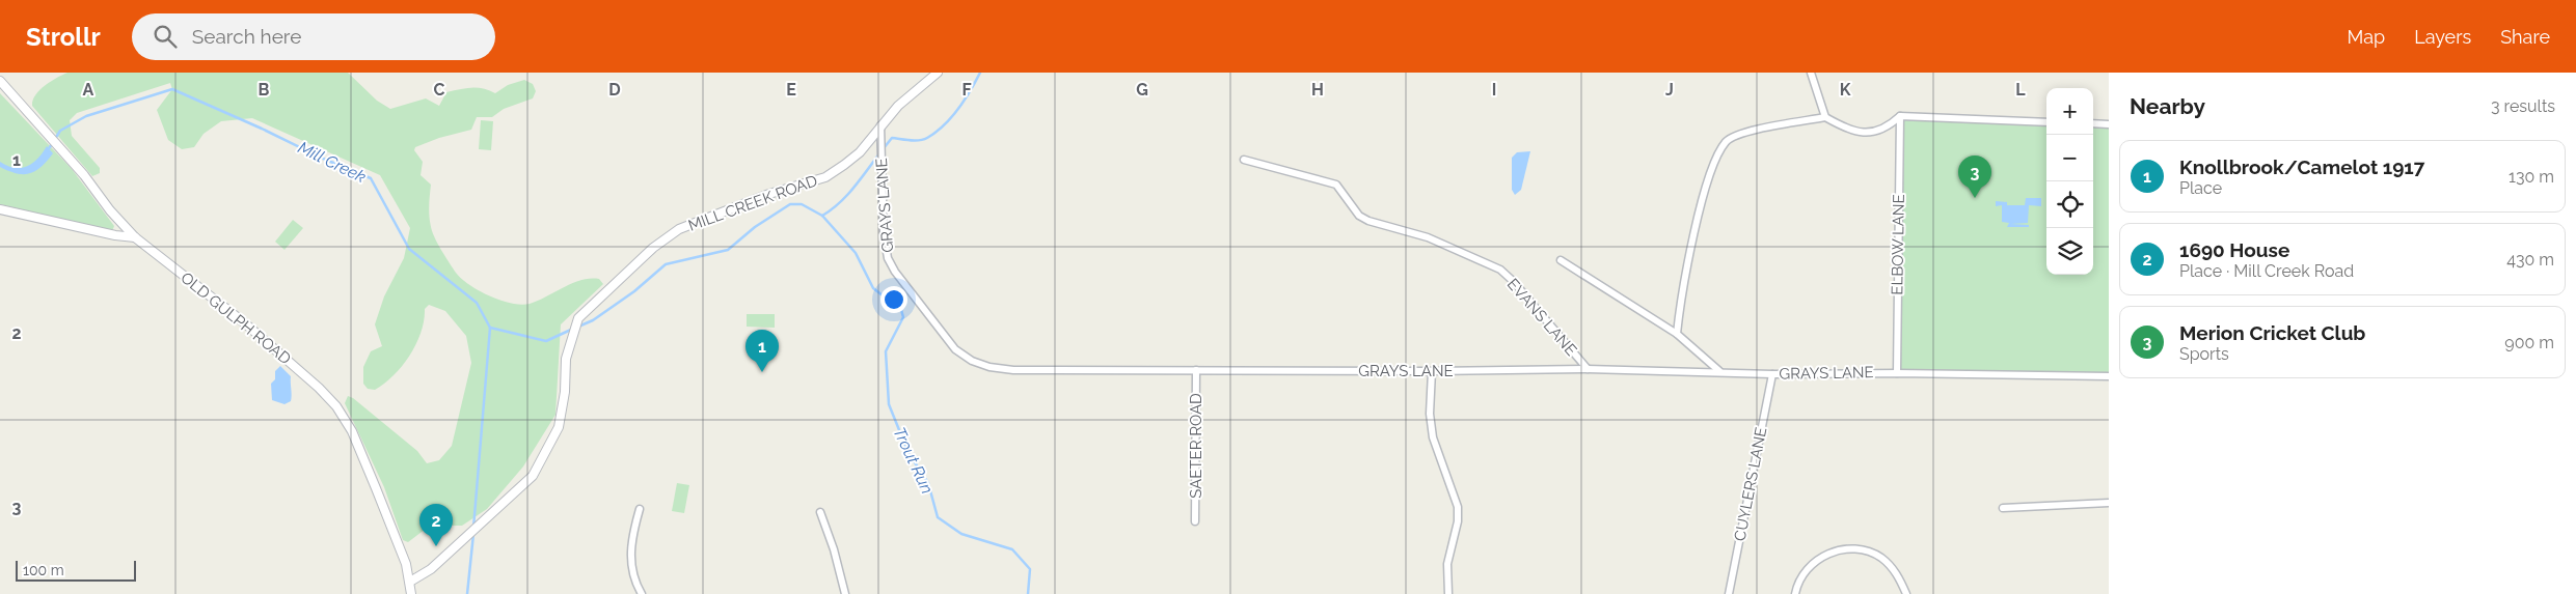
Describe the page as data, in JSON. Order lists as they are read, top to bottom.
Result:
{
  "streets": {
    "street": [
      "MILL CREEK ROAD",
      "GRAYS LANE",
      "ELBOW LANE",
      "EVANS LANE",
      "OLD GULPH ROAD",
      "SAETER ROAD",
      "CUYLERS LANE"
    ]
  },
  "crossings": [
    ["MILL CREEK ROAD", "GRAYS LANE"],
    ["MILL CREEK ROAD", "OLD GULPH ROAD"],
    ["GRAYS LANE", "ELBOW LANE"],
    ["GRAYS LANE", "EVANS LANE"],
    ["GRAYS LANE", "SAETER ROAD"],
    ["GRAYS LANE", "CUYLERS LANE"]
  ],
  "water": ["Mill Creek", "Trout Run"],
  "scale_bar": "100 m",
  "page": {
    "header": "Strollr",
    "search": "Search here",
    "nav": ["Map", "Layers", "Share"],
    "heading": ["Nearby", "3 results"],
    "map_buttons": ["+", "−"],
    "list": [
      {
        "mark": "1",
        "name": "Knollbrook/Camelot 1917",
        "note": "Place",
        "value": "130 m"
      },
      {
        "mark": "2",
        "name": "1690 House",
        "note": "Place · Mill Creek Road",
        "value": "430 m"
      },
      {
        "mark": "3",
        "name": "Merion Cricket Club",
        "note": "Sports",
        "value": "900 m"
      }
    ],
    "pins": ["3", "1", "2"],
    "scale": "100 m"
  },
  "grid": {
    "columns": [
      "A",
      "B",
      "C",
      "D",
      "E",
      "F",
      "G",
      "H",
      "I",
      "J",
      "K",
      "L"
    ],
    "rows": ["1", "2", "3"]
  }
}
